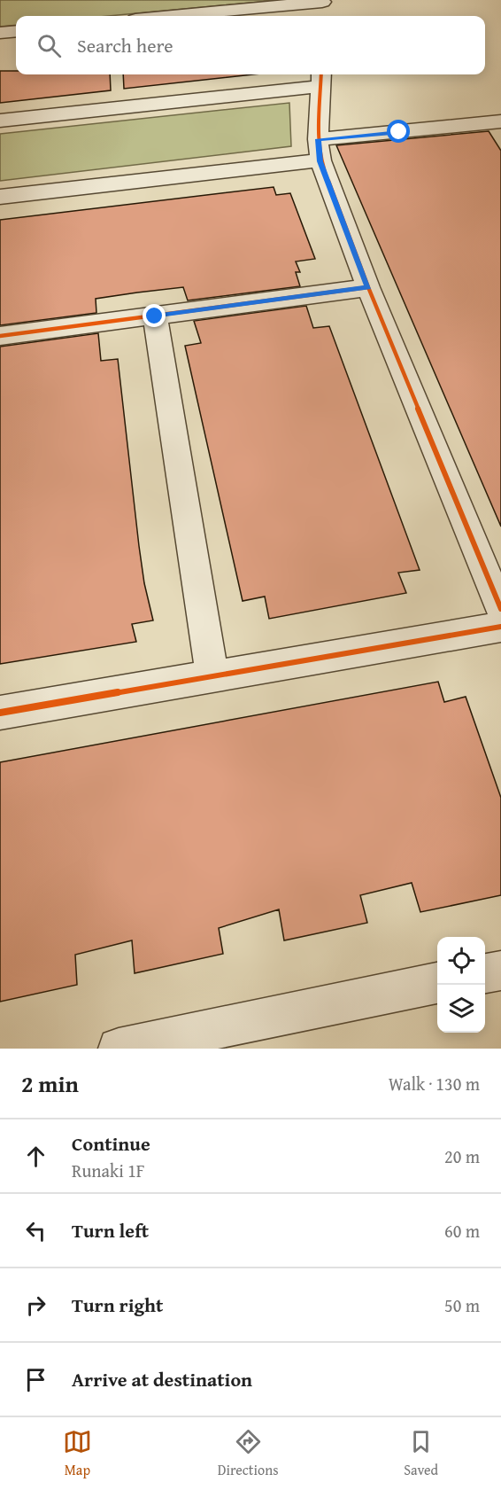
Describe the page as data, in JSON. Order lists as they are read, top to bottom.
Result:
{
  "page": {
    "search": "Search here",
    "heading": ["2 min", "Walk · 130 m"],
    "list": [
      ["Continue", "Runaki 1F", "20 m"],
      ["Turn left", "60 m"],
      ["Turn right", "50 m"],
      "Arrive at destination"
    ],
    "nav": ["Map", "Directions", "Saved"]
  }
}
